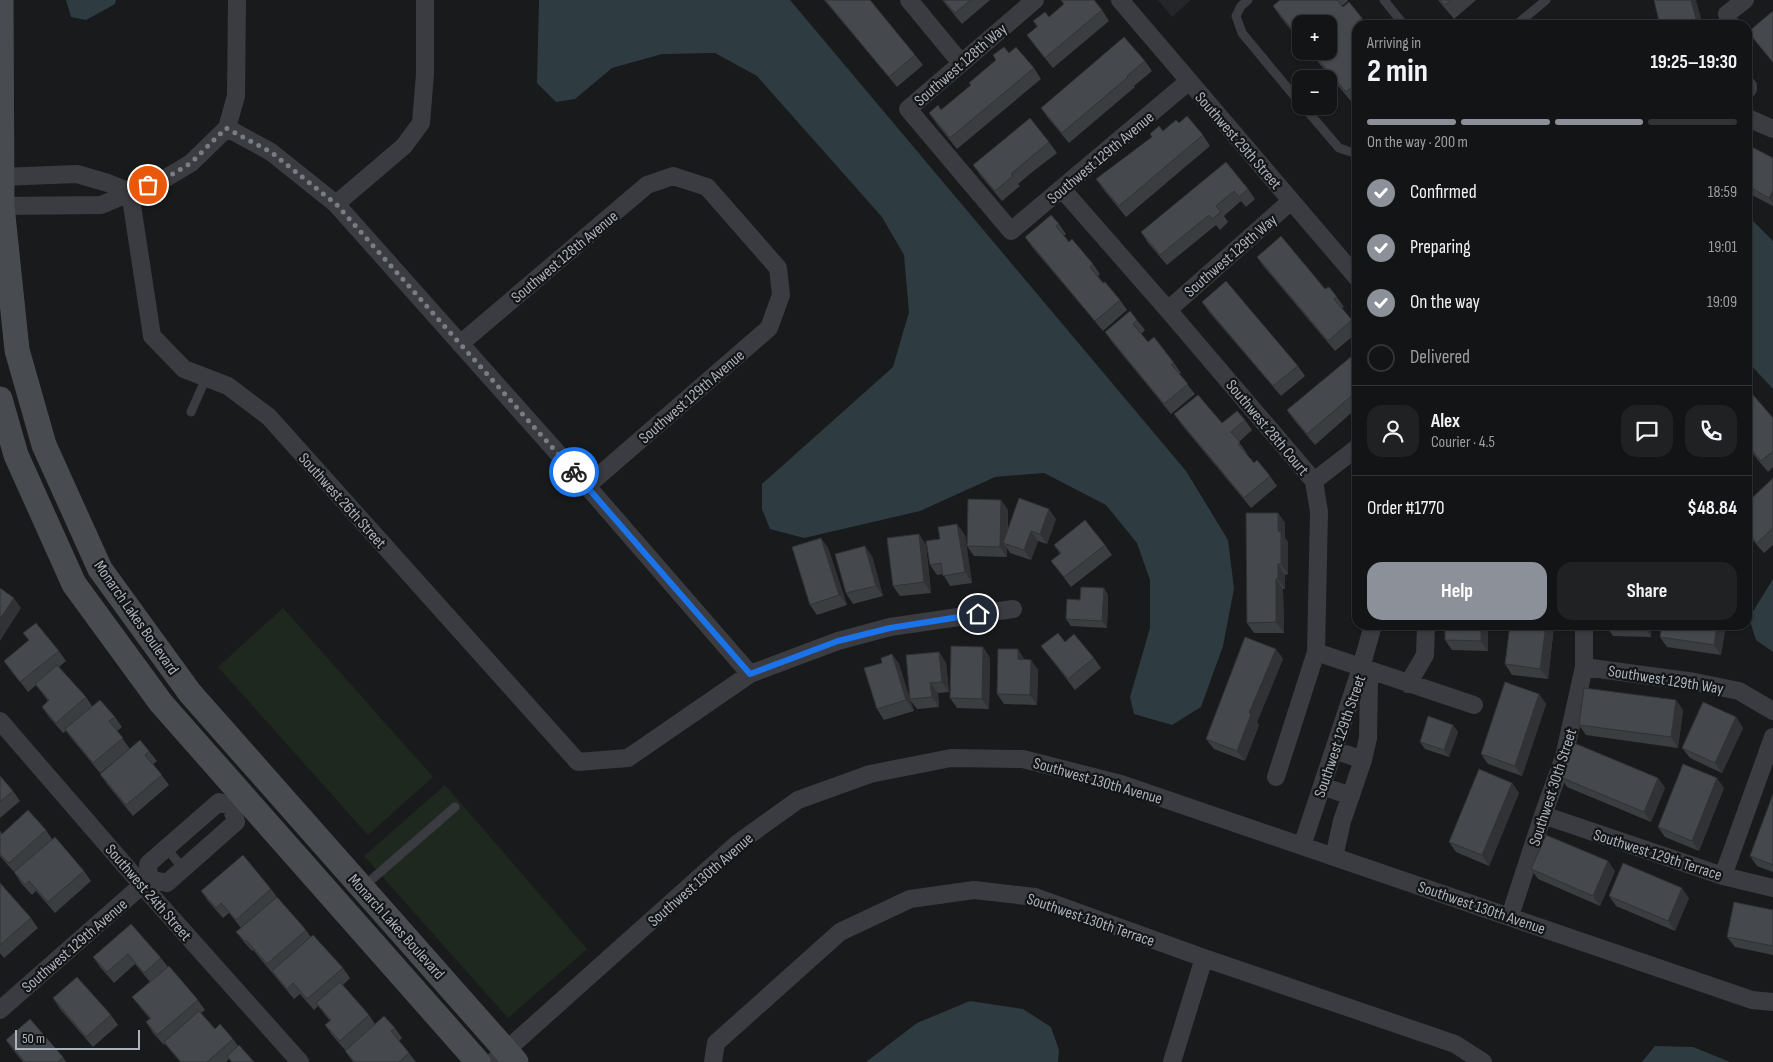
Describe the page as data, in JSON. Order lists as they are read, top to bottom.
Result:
{
  "streets": {
    "street": [
      "Southwest 128th Way",
      "Southwest 29th Street",
      "Southwest 129th Avenue",
      "Southwest 129th Way",
      "Southwest 128th Avenue",
      "Southwest 28th Court",
      "Southwest 26th Street",
      "Monarch Lakes Boulevard",
      "Southwest 129th Street",
      "Southwest 130th Avenue",
      "Southwest 30th Street",
      "Southwest 129th Terrace",
      "Southwest 24th Street",
      "Southwest 130th Terrace"
    ]
  },
  "crossings": [
    ["Southwest 128th Way", "Southwest 129th Avenue"],
    ["Southwest 29th Street", "Southwest 129th Avenue"],
    ["Southwest 29th Street", "Southwest 129th Way"],
    ["Southwest 129th Avenue", "Southwest 128th Avenue"],
    ["Southwest 129th Avenue", "Southwest 28th Court"],
    ["Southwest 129th Avenue", "Southwest 24th Street"],
    ["Southwest 129th Way", "Southwest 28th Court"],
    ["Southwest 129th Way", "Southwest 30th Street"],
    ["Monarch Lakes Boulevard", "Southwest 130th Avenue"],
    ["Southwest 129th Street", "Southwest 130th Avenue"],
    ["Southwest 130th Avenue", "Southwest 30th Street"],
    ["Southwest 30th Street", "Southwest 129th Terrace"]
  ],
  "scale_bar": "50 m",
  "page": {
    "map_buttons": ["+", "−"],
    "heading": ["2 min", "Arriving in", "19:25–19:30"],
    "panel": [
      "Alex",
      "Courier · 4.5",
      "Order #1770",
      "$48.84"
    ],
    "bar": "On the way · 200 m",
    "list": [
      ["Confirmed", "18:59"],
      ["Preparing", "19:01"],
      ["On the way", "19:09"],
      "Delivered"
    ],
    "buttons": ["Help", "Share"],
    "scale": "50 m"
  }
}
